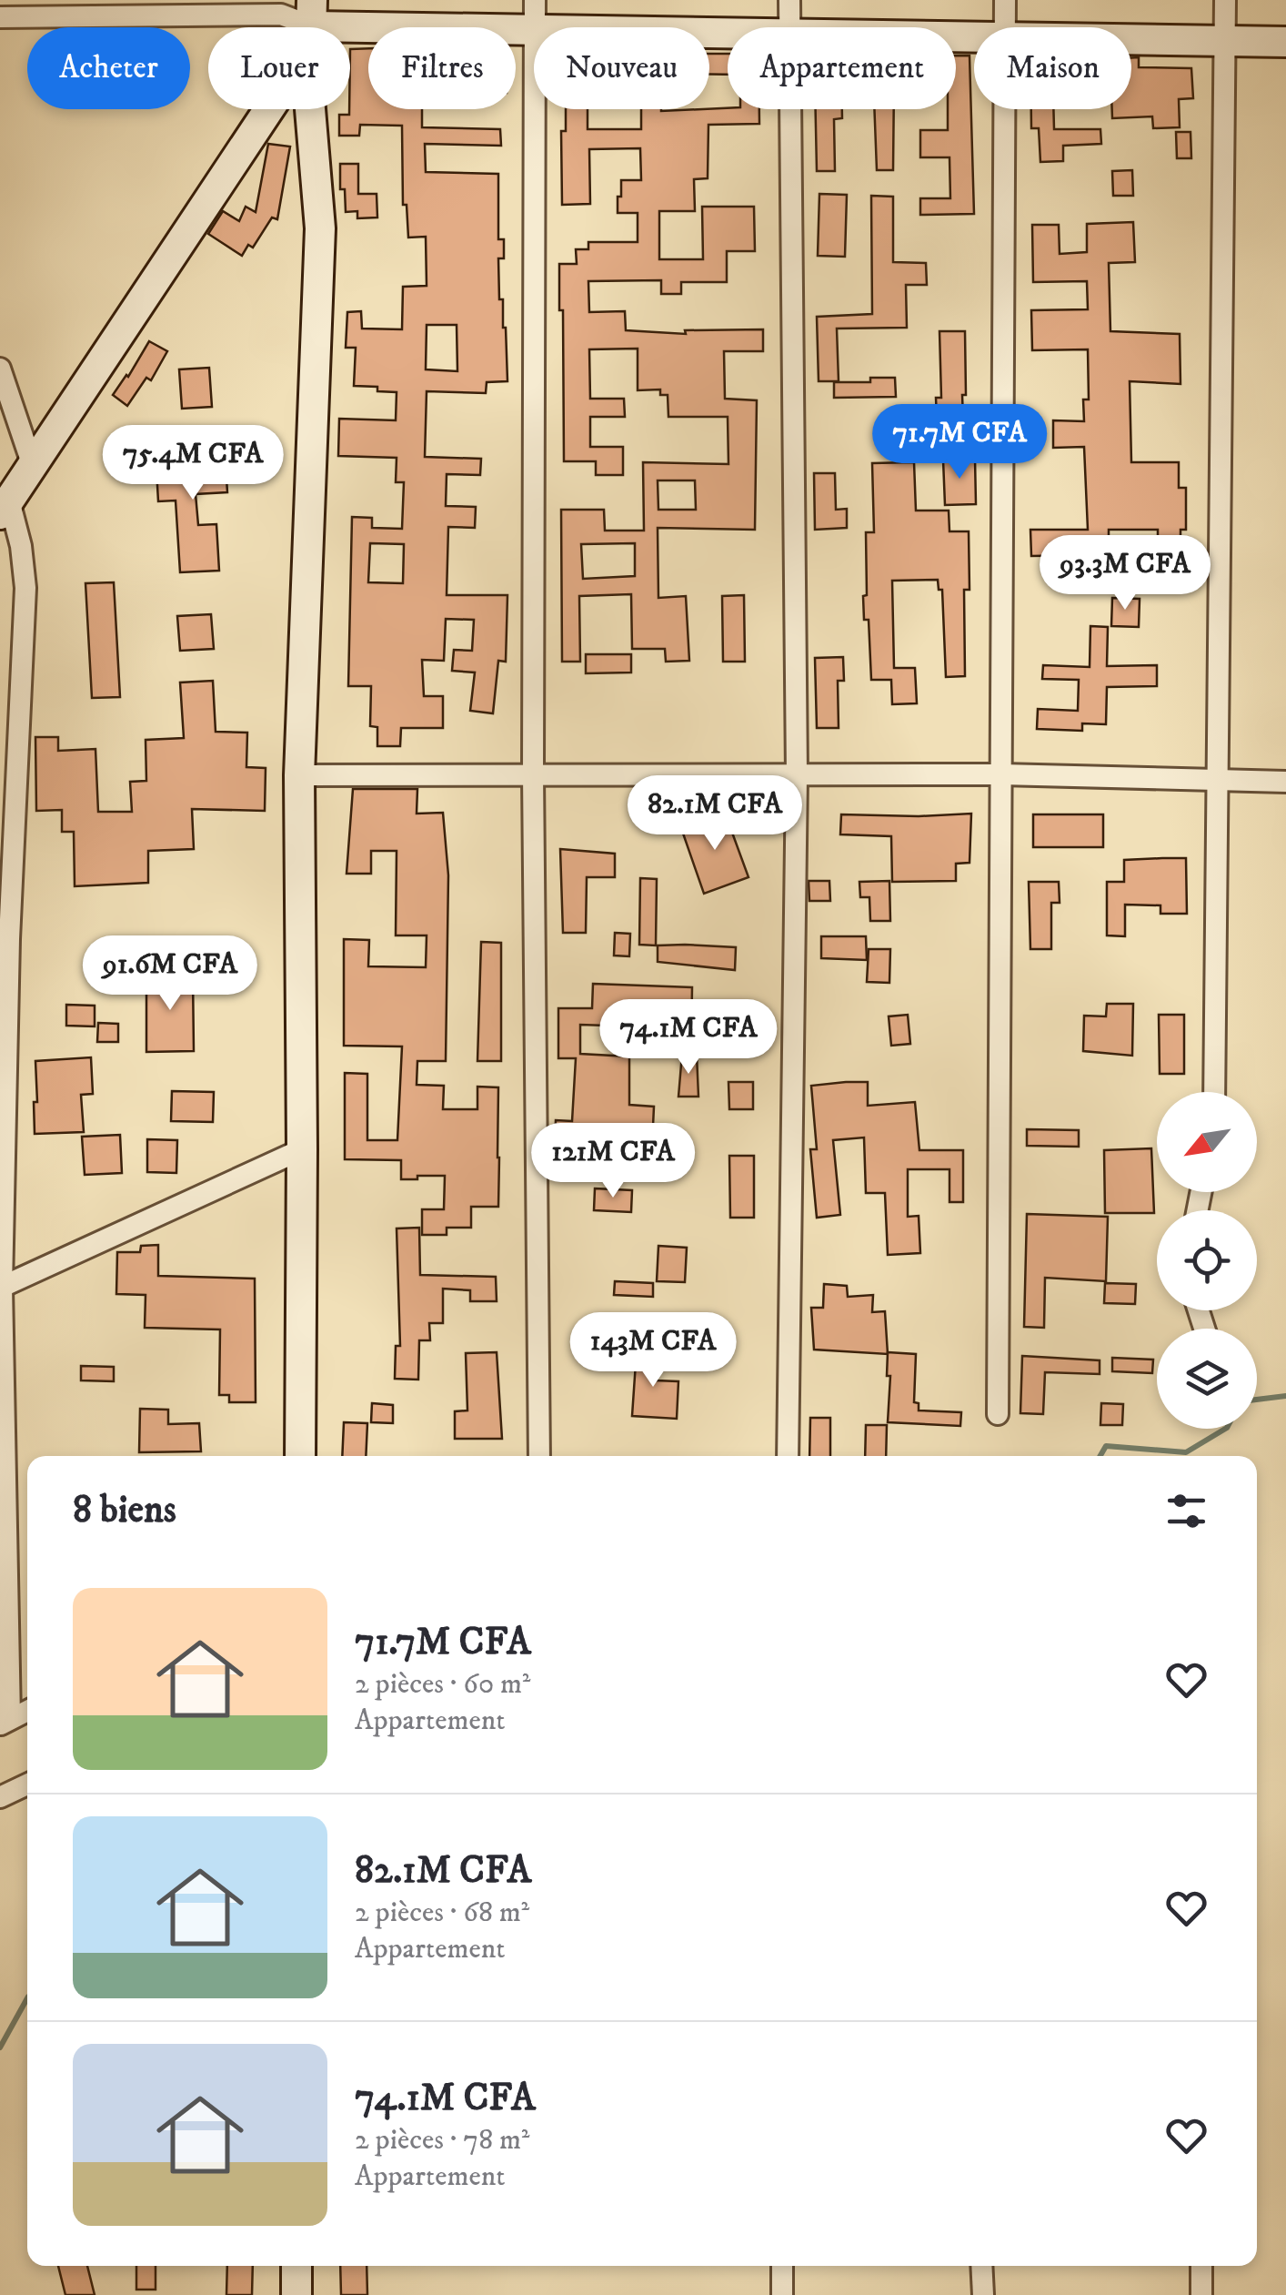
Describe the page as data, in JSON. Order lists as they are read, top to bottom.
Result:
{
  "north": "bottom left",
  "page": {
    "chip": [
      "Acheter",
      "Louer",
      "Filtres",
      "Nouveau",
      "Appartement",
      "Maison"
    ],
    "price": [
      "71.7M CFA",
      "75.4M CFA",
      "93.3M CFA",
      "82.1M CFA",
      "91.6M CFA",
      "74.1M CFA",
      "121M CFA",
      "143M CFA"
    ],
    "heading": "8 biens",
    "list": [
      {
        "name": "71.7M CFA",
        "note": "2 pièces · 60 m² · Appartement"
      },
      {
        "name": "82.1M CFA",
        "note": "2 pièces · 68 m² · Appartement"
      },
      {
        "name": "74.1M CFA",
        "note": "2 pièces · 78 m² · Appartement"
      }
    ]
  }
}
